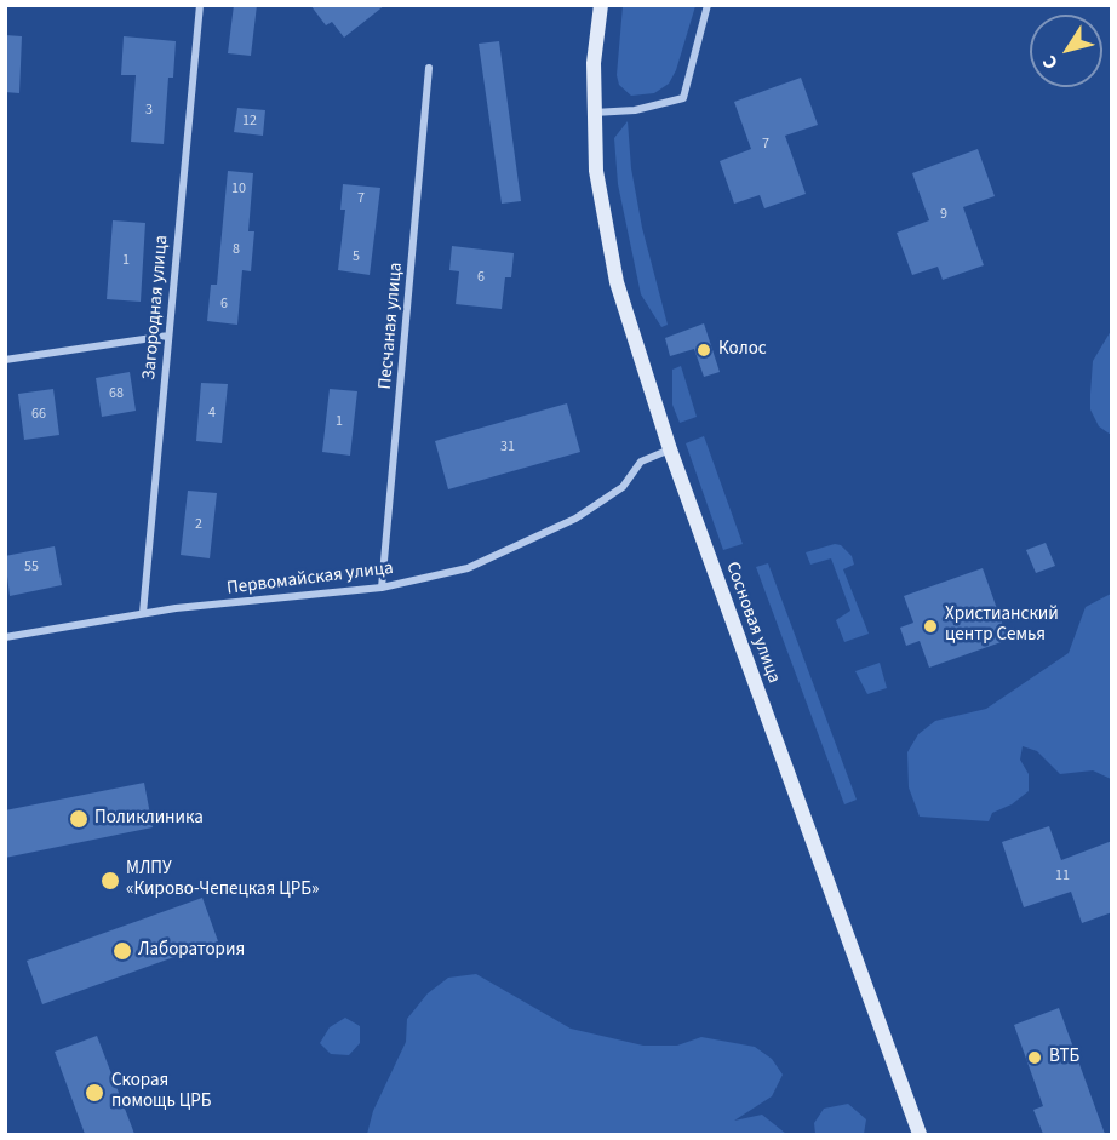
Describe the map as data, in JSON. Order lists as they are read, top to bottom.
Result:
{
  "streets": {
    "street": [
      "Загородная улица",
      "Песчаная улица",
      "Первомайская улица",
      "Сосновая улица"
    ]
  },
  "crossings": [
    ["Загородная улица", "Первомайская улица"],
    ["Песчаная улица", "Первомайская улица"],
    ["Первомайская улица", "Сосновая улица"]
  ],
  "places": [
    "Колос",
    "Христианский центр Семья",
    "Поликлиника",
    "МЛПУ «Кирово-Чепецкая ЦРБ»",
    "Лаборатория",
    "ВТБ",
    "Скорая помощь ЦРБ"
  ],
  "house_numbers": [
    "3",
    "12",
    "7",
    "10",
    "7",
    "9",
    "8",
    "5",
    "1",
    "6",
    "6",
    "68",
    "4",
    "66",
    "1",
    "31",
    "2",
    "55",
    "11"
  ],
  "north": "bottom left"
}
